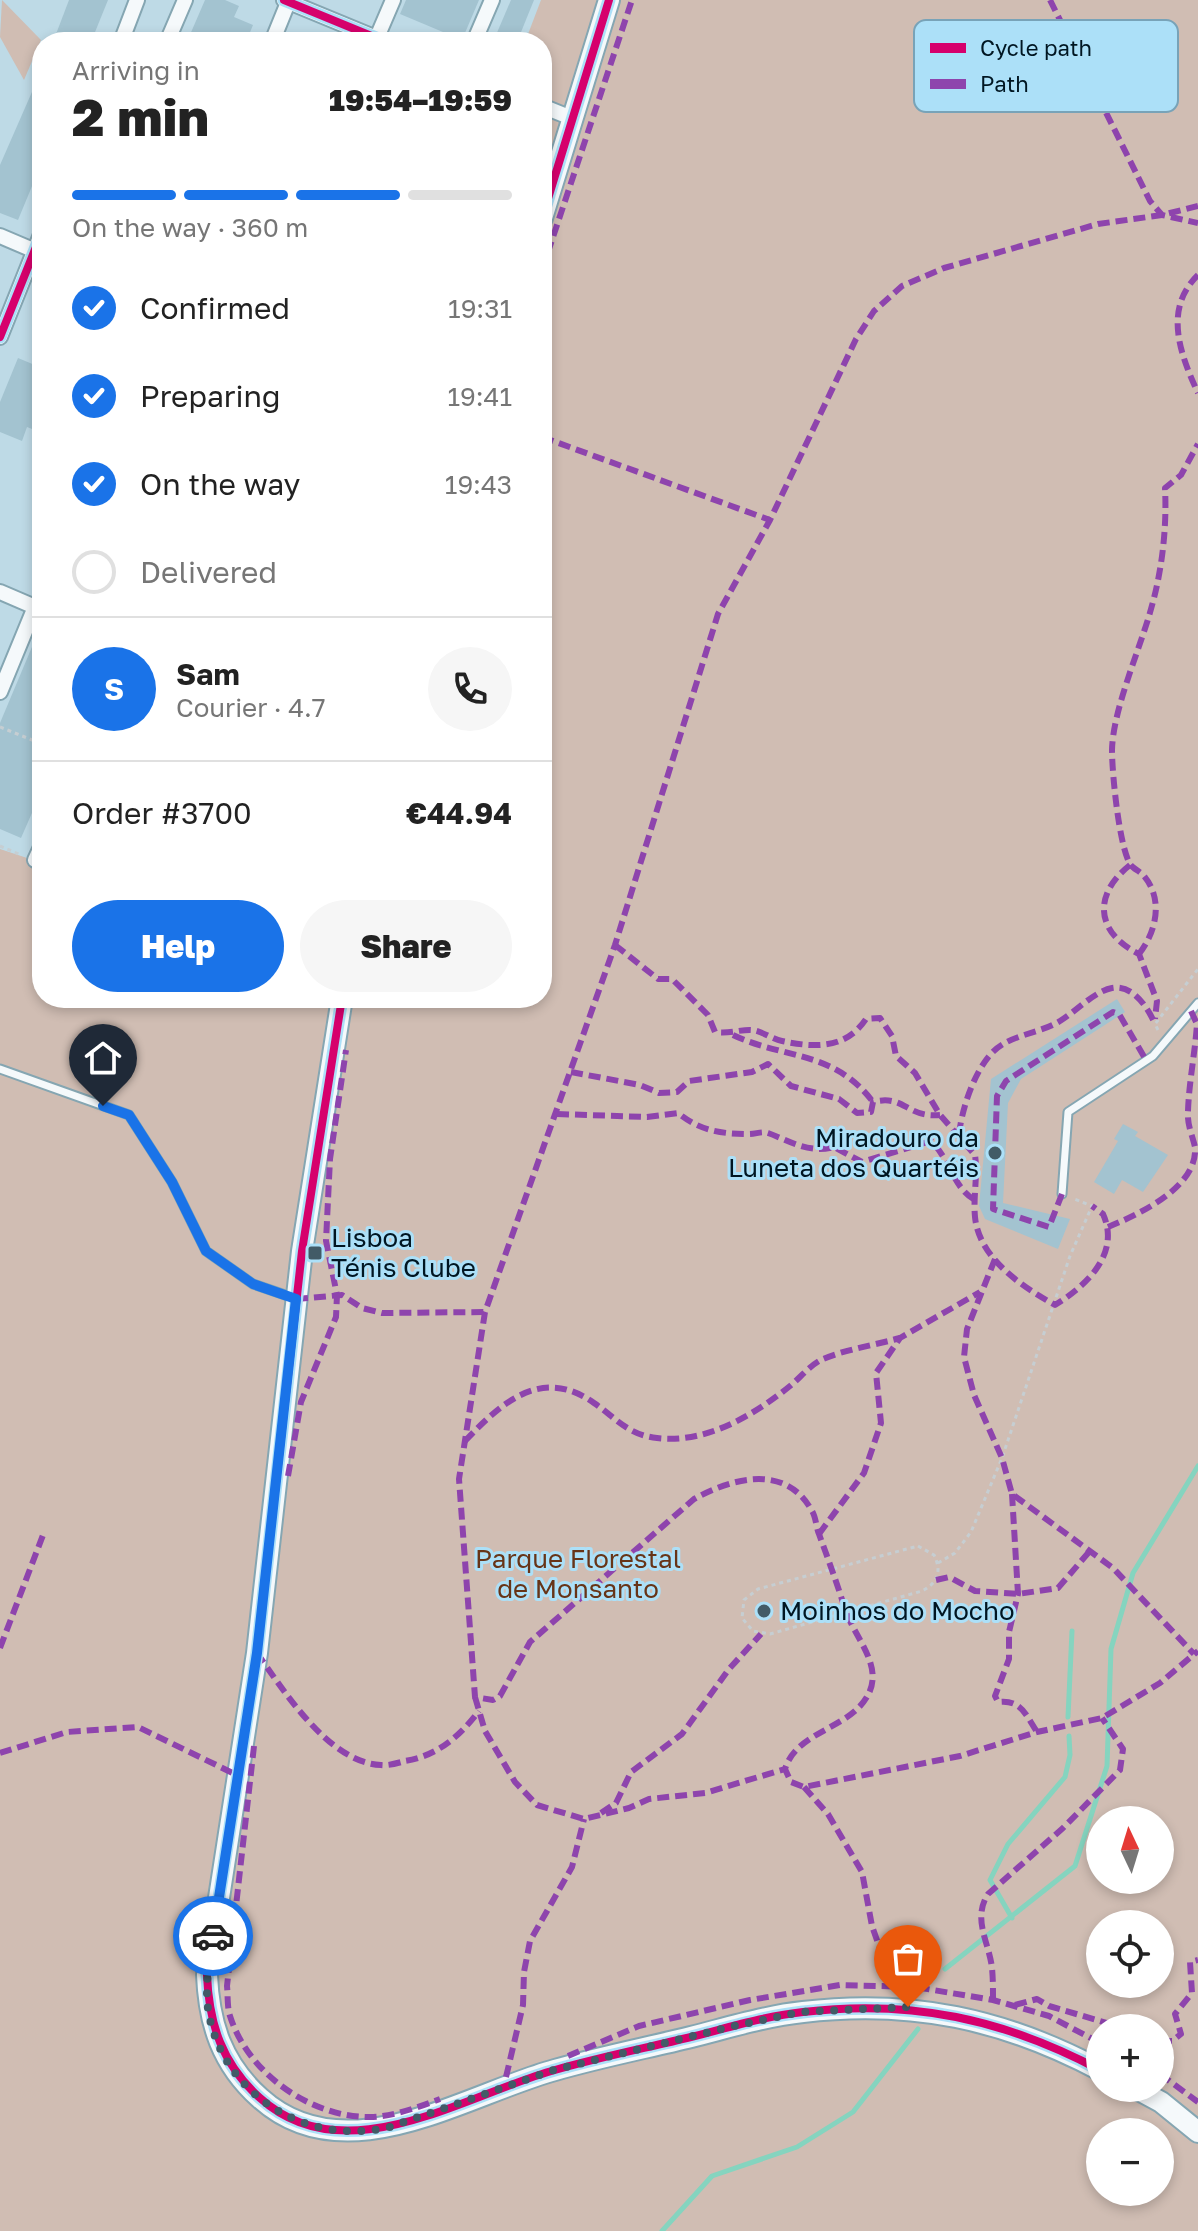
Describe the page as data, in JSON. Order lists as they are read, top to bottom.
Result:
{
  "parks": ["Parque Florestal de Monsanto"],
  "places": {
    "other": ["Miradouro da Luneta dos Quartéis", "Moinhos do Mocho"],
    "transit": ["Lisboa Ténis Clube"]
  },
  "legend": ["Cycle path", "Path"],
  "north": "top",
  "page": {
    "heading": ["2 min", "Arriving in", "19:54–19:59"],
    "panel": [
      "Sam",
      "Courier · 4.7",
      "Order #3700",
      "€44.94"
    ],
    "bar": "On the way · 360 m",
    "list": [
      ["Confirmed", "19:31"],
      ["Preparing", "19:41"],
      ["On the way", "19:43"],
      "Delivered"
    ],
    "round": "S",
    "buttons": ["Help", "Share"],
    "map_buttons": ["+", "−"]
  }
}
